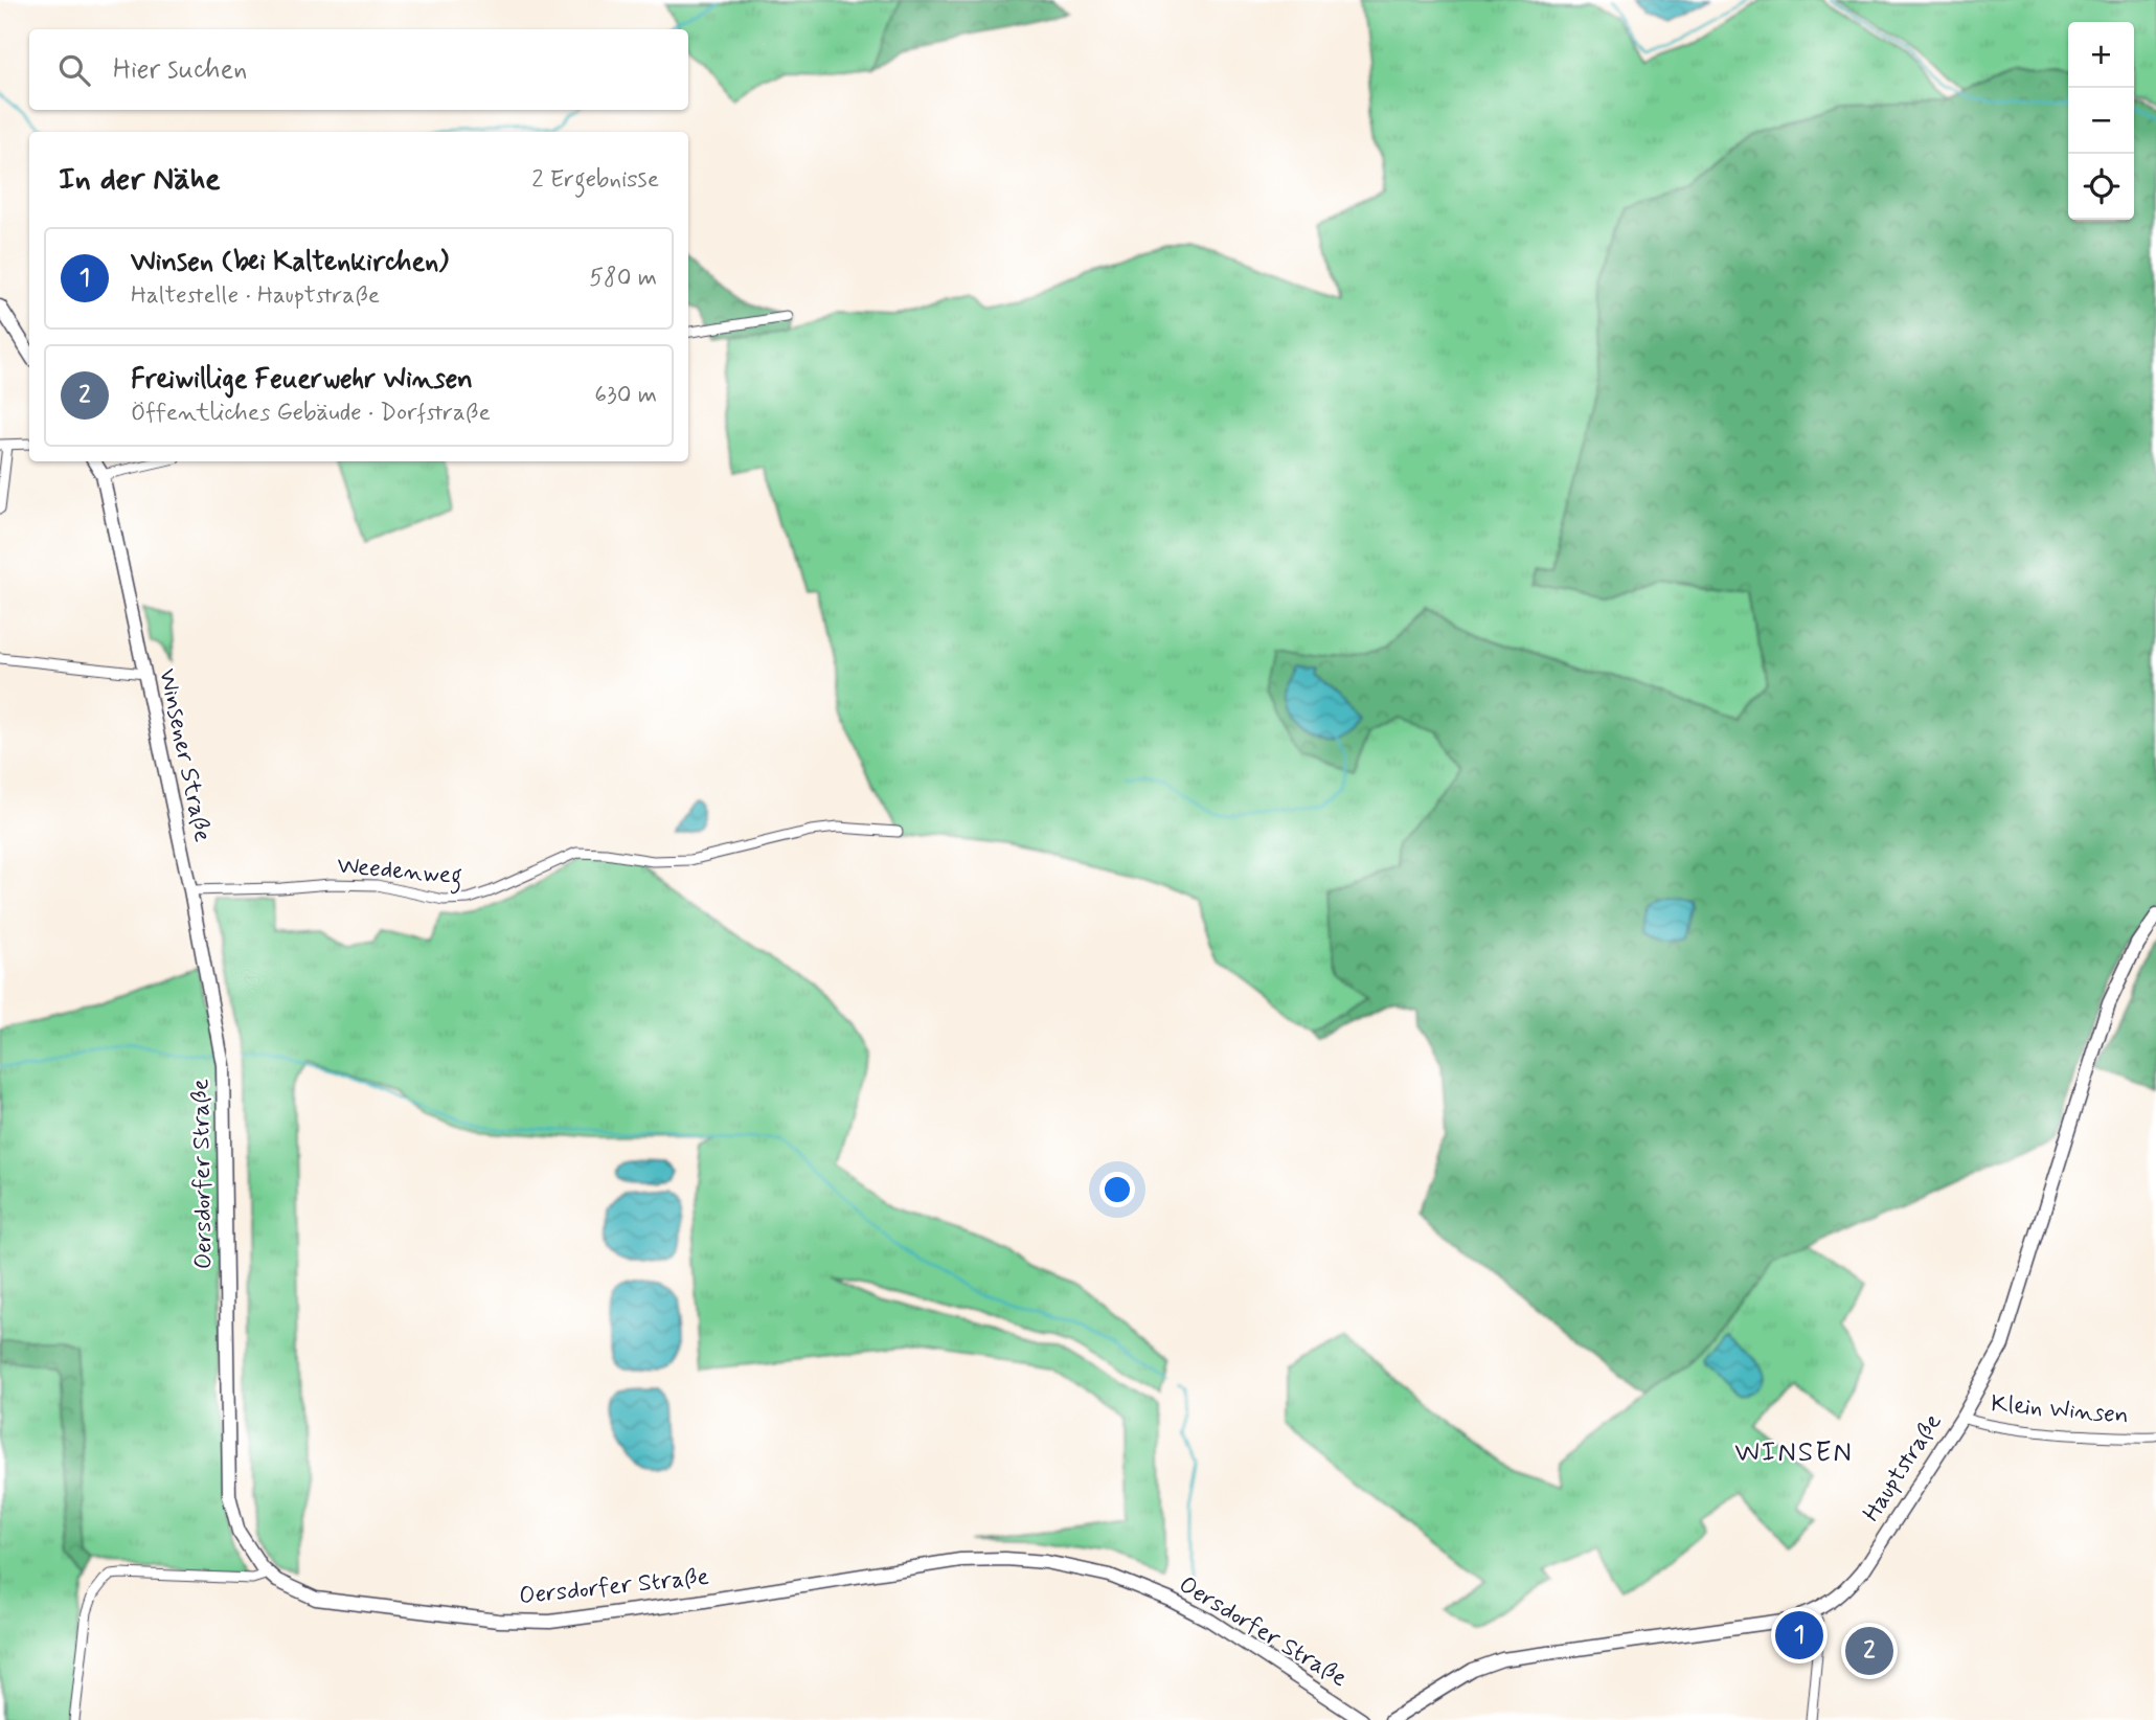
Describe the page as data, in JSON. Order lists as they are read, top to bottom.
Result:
{
  "streets": {
    "street": [
      "Winsener Straße",
      "Weedenweg",
      "Oersdorfer Straße",
      "Klein Winsen",
      "Hauptstraße"
    ]
  },
  "crossings": [
    ["Winsener Straße", "Weedenweg"],
    ["Winsener Straße", "Oersdorfer Straße"],
    ["Klein Winsen", "Hauptstraße"]
  ],
  "districts": ["WINSEN"],
  "page": {
    "map_buttons": ["+", "−"],
    "search": "Hier suchen",
    "heading": ["In der Nähe", "2 Ergebnisse"],
    "list": [
      {
        "mark": "1",
        "name": "Winsen (bei Kaltenkirchen)",
        "note": "Haltestelle · Hauptstraße",
        "value": "580 m"
      },
      {
        "mark": "2",
        "name": "Freiwillige Feuerwehr Winsen",
        "note": "Öffentliches Gebäude · Dorfstraße",
        "value": "630 m"
      }
    ],
    "pins": ["1", "2"]
  }
}
